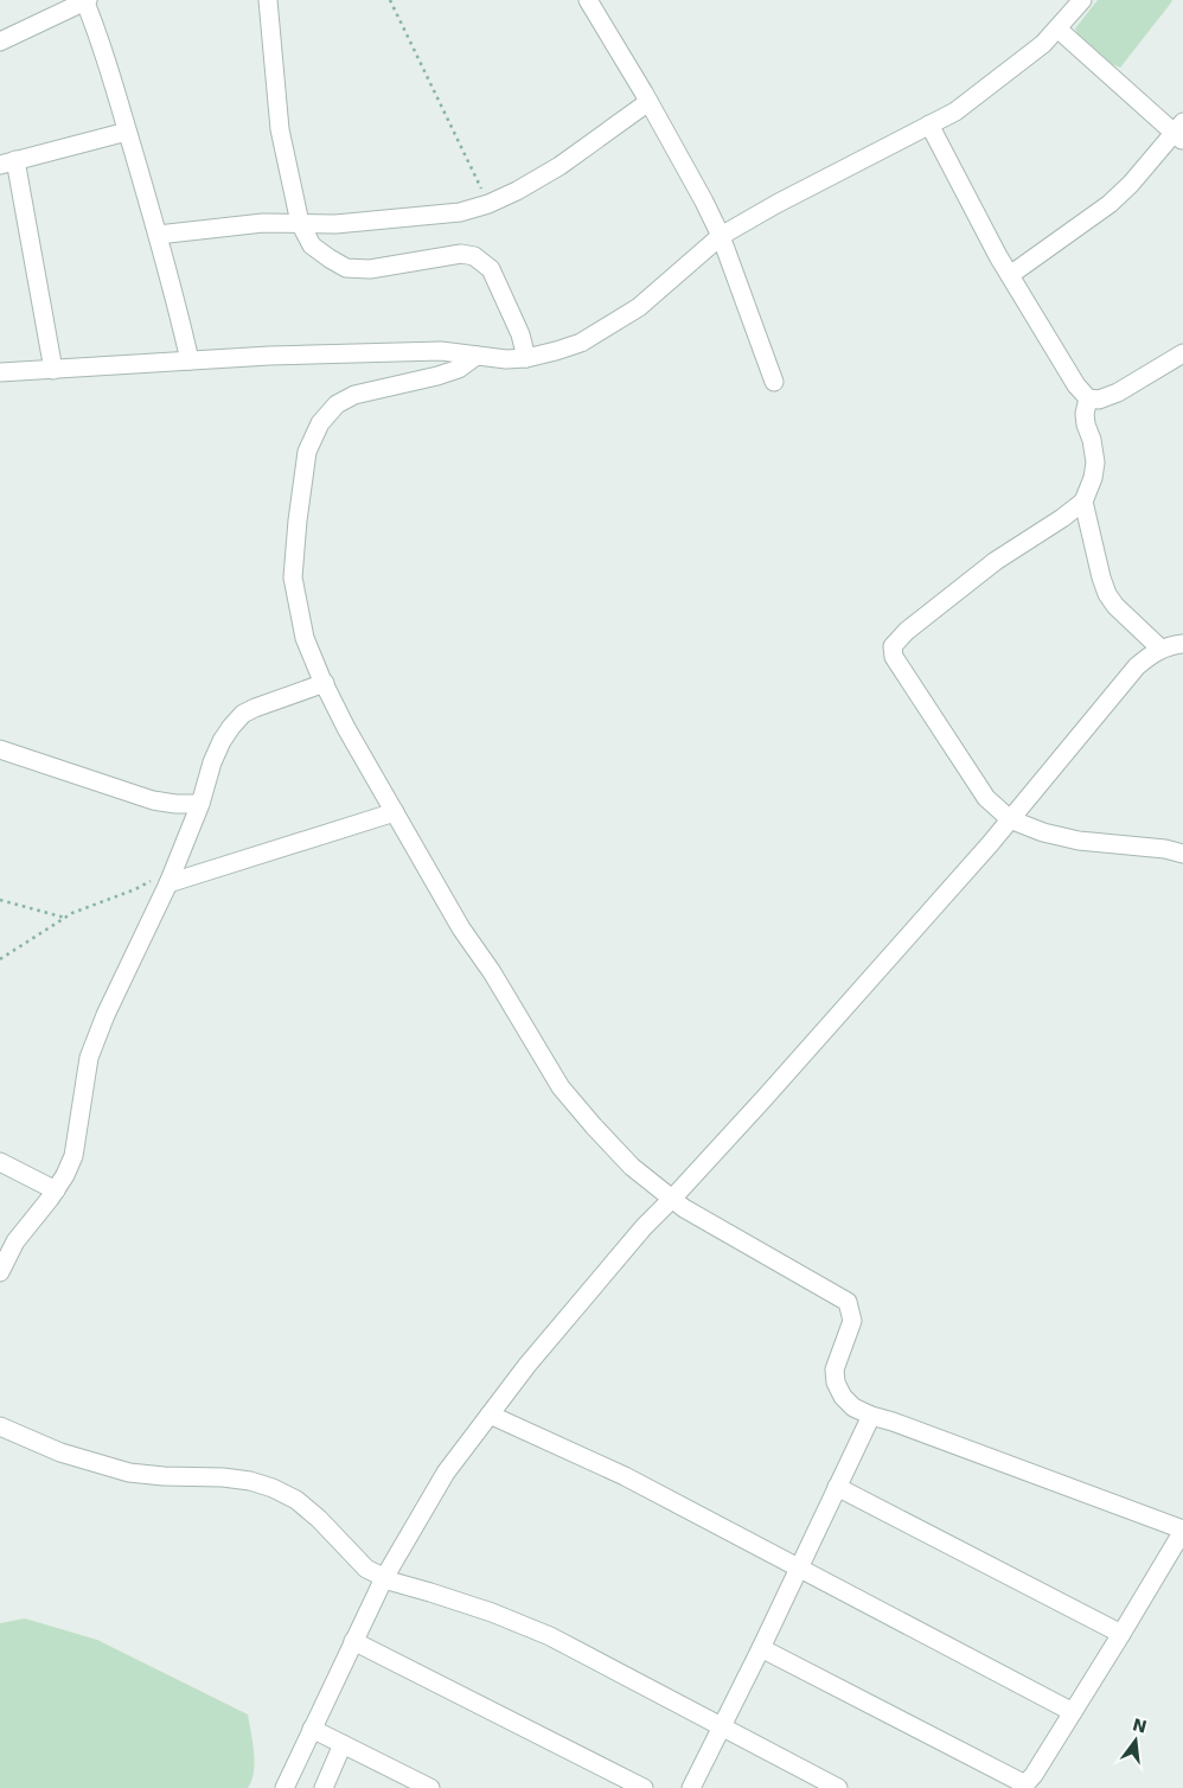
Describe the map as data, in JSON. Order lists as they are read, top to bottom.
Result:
{
  "north": "top"
}
